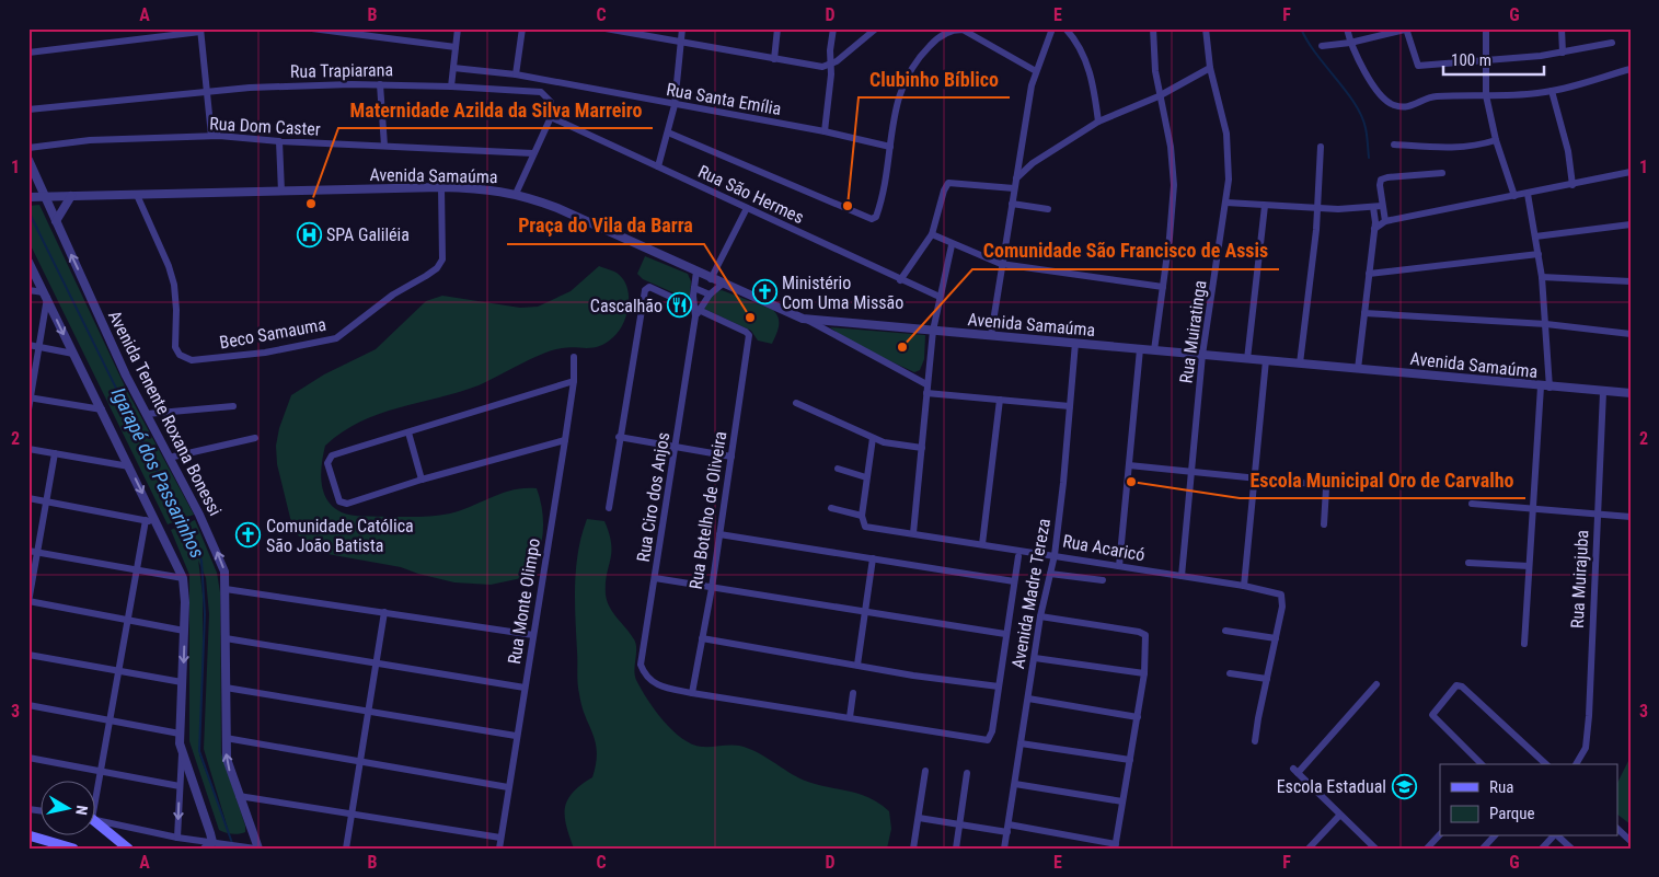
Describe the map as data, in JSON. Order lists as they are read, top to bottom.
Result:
{
  "streets": {
    "street": [
      "Rua Trapiarana",
      "Rua Santa Emília",
      "Rua Dom Caster",
      "Avenida Samaúma",
      "Rua São Hermes",
      "Rua Muiratinga",
      "Beco Samauma",
      "Avenida Tenente Roxana Bonessi",
      "Rua Ciro dos Anjos",
      "Rua Botelho de Oliveira",
      "Rua Acaricó",
      "Rua Muirajuba",
      "Avenida Madre Tereza",
      "Rua Monte Olimpo"
    ]
  },
  "crossings": [
    ["Rua Trapiarana", "Rua São Hermes"],
    ["Avenida Samaúma", "Rua Muiratinga"],
    ["Avenida Samaúma", "Beco Samauma"],
    ["Avenida Samaúma", "Avenida Tenente Roxana Bonessi"],
    ["Avenida Samaúma", "Rua Ciro dos Anjos"],
    ["Avenida Samaúma", "Rua Muirajuba"],
    ["Avenida Samaúma", "Avenida Madre Tereza"],
    ["Rua Muiratinga", "Rua Acaricó"],
    ["Rua Ciro dos Anjos", "Rua Botelho de Oliveira"],
    ["Rua Acaricó", "Avenida Madre Tereza"]
  ],
  "water": ["Igarapé dos Passarinhos"],
  "places": {
    "other": [
      "Maternidade Azilda da Silva Marreiro",
      "Clubinho Bíblico",
      "Praça do Vila da Barra",
      "Comunidade São Francisco de Assis",
      "Escola Municipal Oro de Carvalho"
    ],
    "hospital": ["SPA Galiléia"],
    "church": ["Ministério Com Uma Missão", "Comunidade Católica São João Batista"],
    "restaurant": ["Cascalhão"],
    "school or university": ["Escola Estadual"]
  },
  "legend": ["Rua", "Parque"],
  "scale_bar": "100 m",
  "north": "right",
  "grid": {
    "columns": [
      "A",
      "B",
      "C",
      "D",
      "E",
      "F",
      "G"
    ],
    "rows": ["1", "2", "3"]
  }
}
